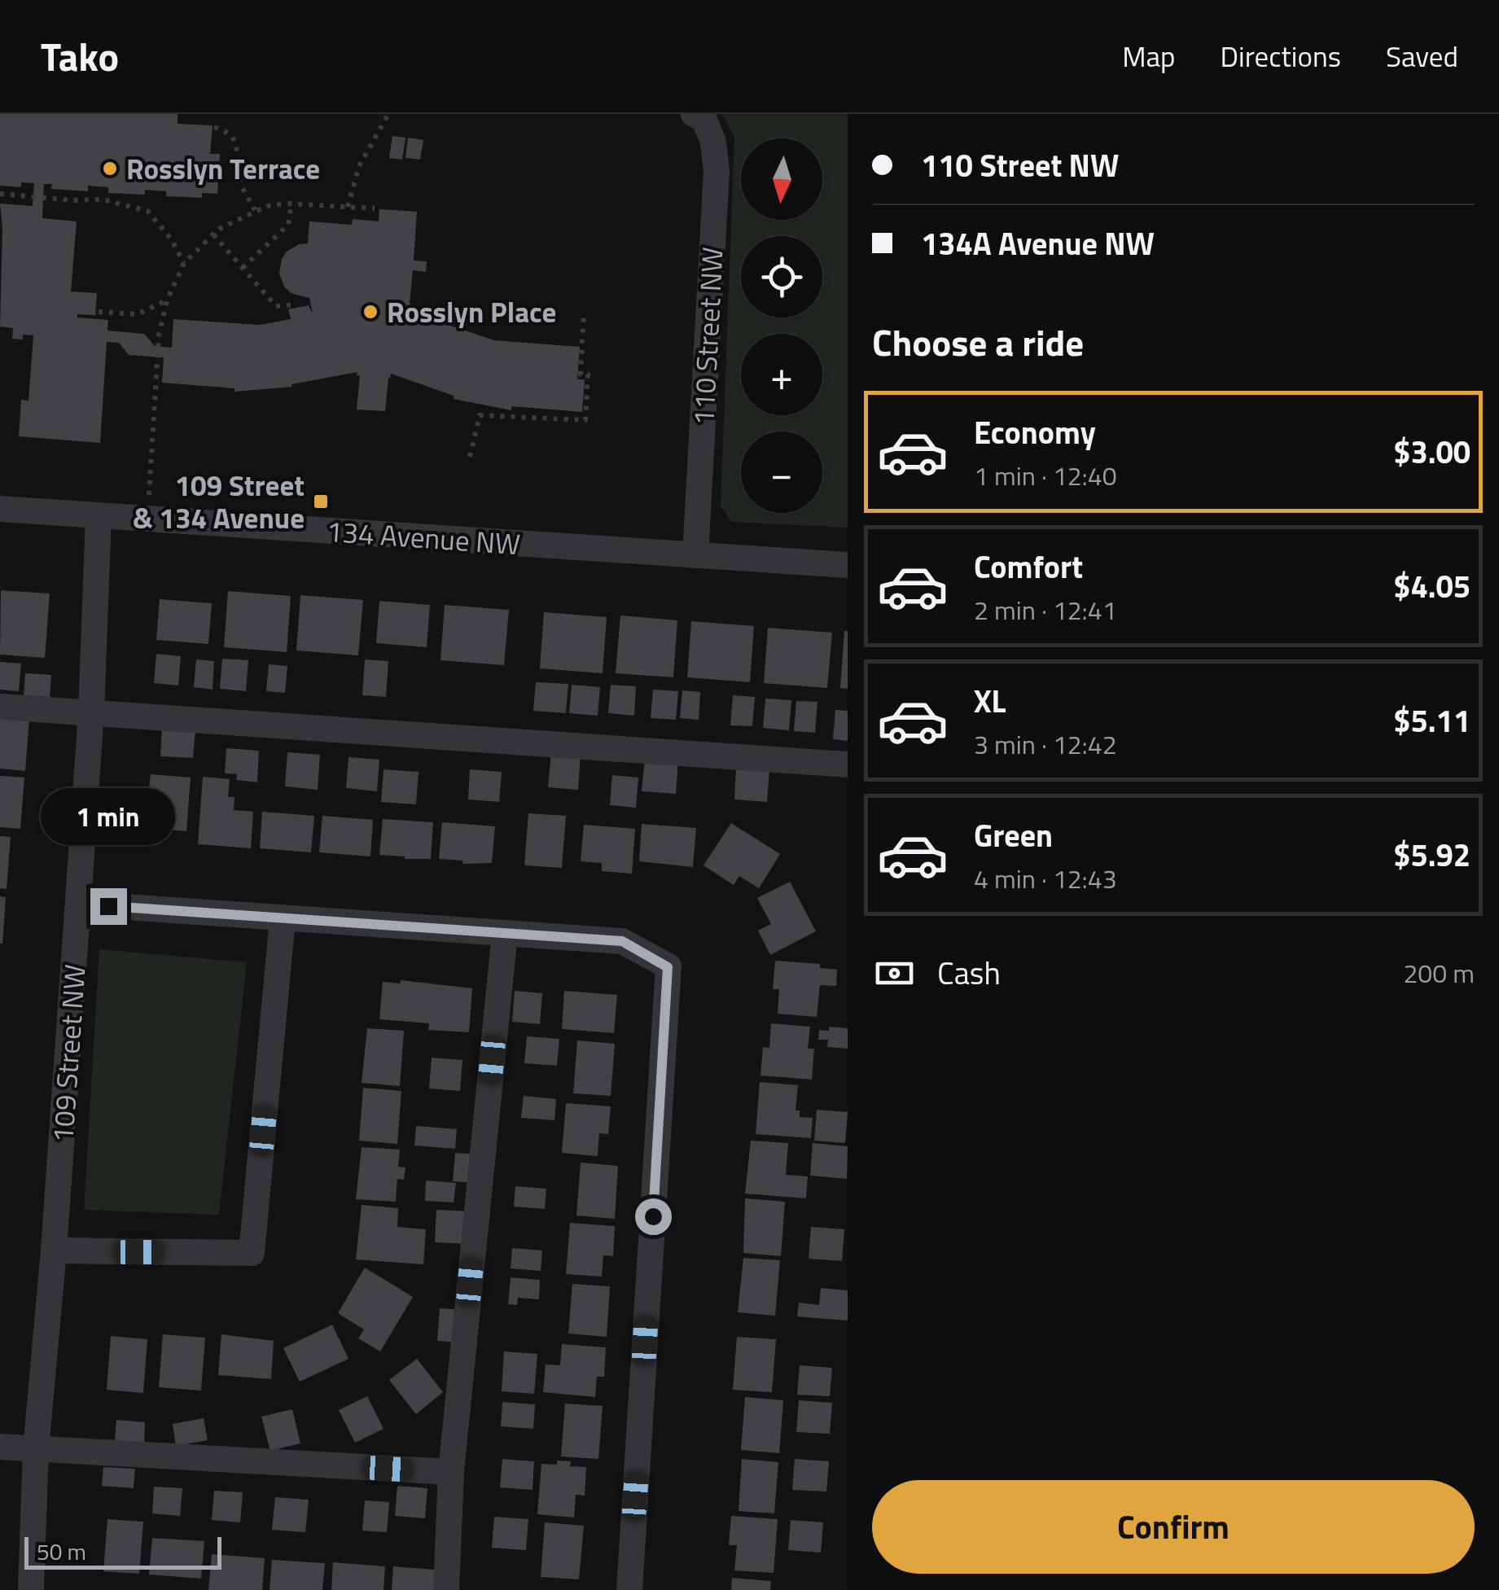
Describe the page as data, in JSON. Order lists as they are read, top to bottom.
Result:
{
  "streets": {
    "street": ["110 Street NW", "134 Avenue NW", "109 Street NW"]
  },
  "crossings": [
    ["110 Street NW", "134 Avenue NW"],
    ["134 Avenue NW", "109 Street NW"]
  ],
  "places": {
    "other": ["Rosslyn Terrace", "Rosslyn Place"],
    "transit": ["109 Street & 134 Avenue"]
  },
  "scale_bar": "50 m",
  "north": "bottom",
  "page": {
    "header": "Tako",
    "nav": ["Map", "Directions", "Saved"],
    "banner": ["110 Street NW", "134A Avenue NW"],
    "map_buttons": ["+", "−"],
    "heading": "Choose a ride",
    "list": [
      {
        "name": "Economy",
        "note": "1 min · 12:40",
        "value": "$3.00"
      },
      {
        "name": "Comfort",
        "note": "2 min · 12:41",
        "value": "$4.05"
      },
      {
        "name": "XL",
        "note": "3 min · 12:42",
        "value": "$5.11"
      },
      {
        "name": "Green",
        "note": "4 min · 12:43",
        "value": "$5.92"
      }
    ],
    "bubble": "1 min",
    "pay": ["Cash", "200 m"],
    "buttons": "Confirm",
    "scale": "50 m"
  }
}
